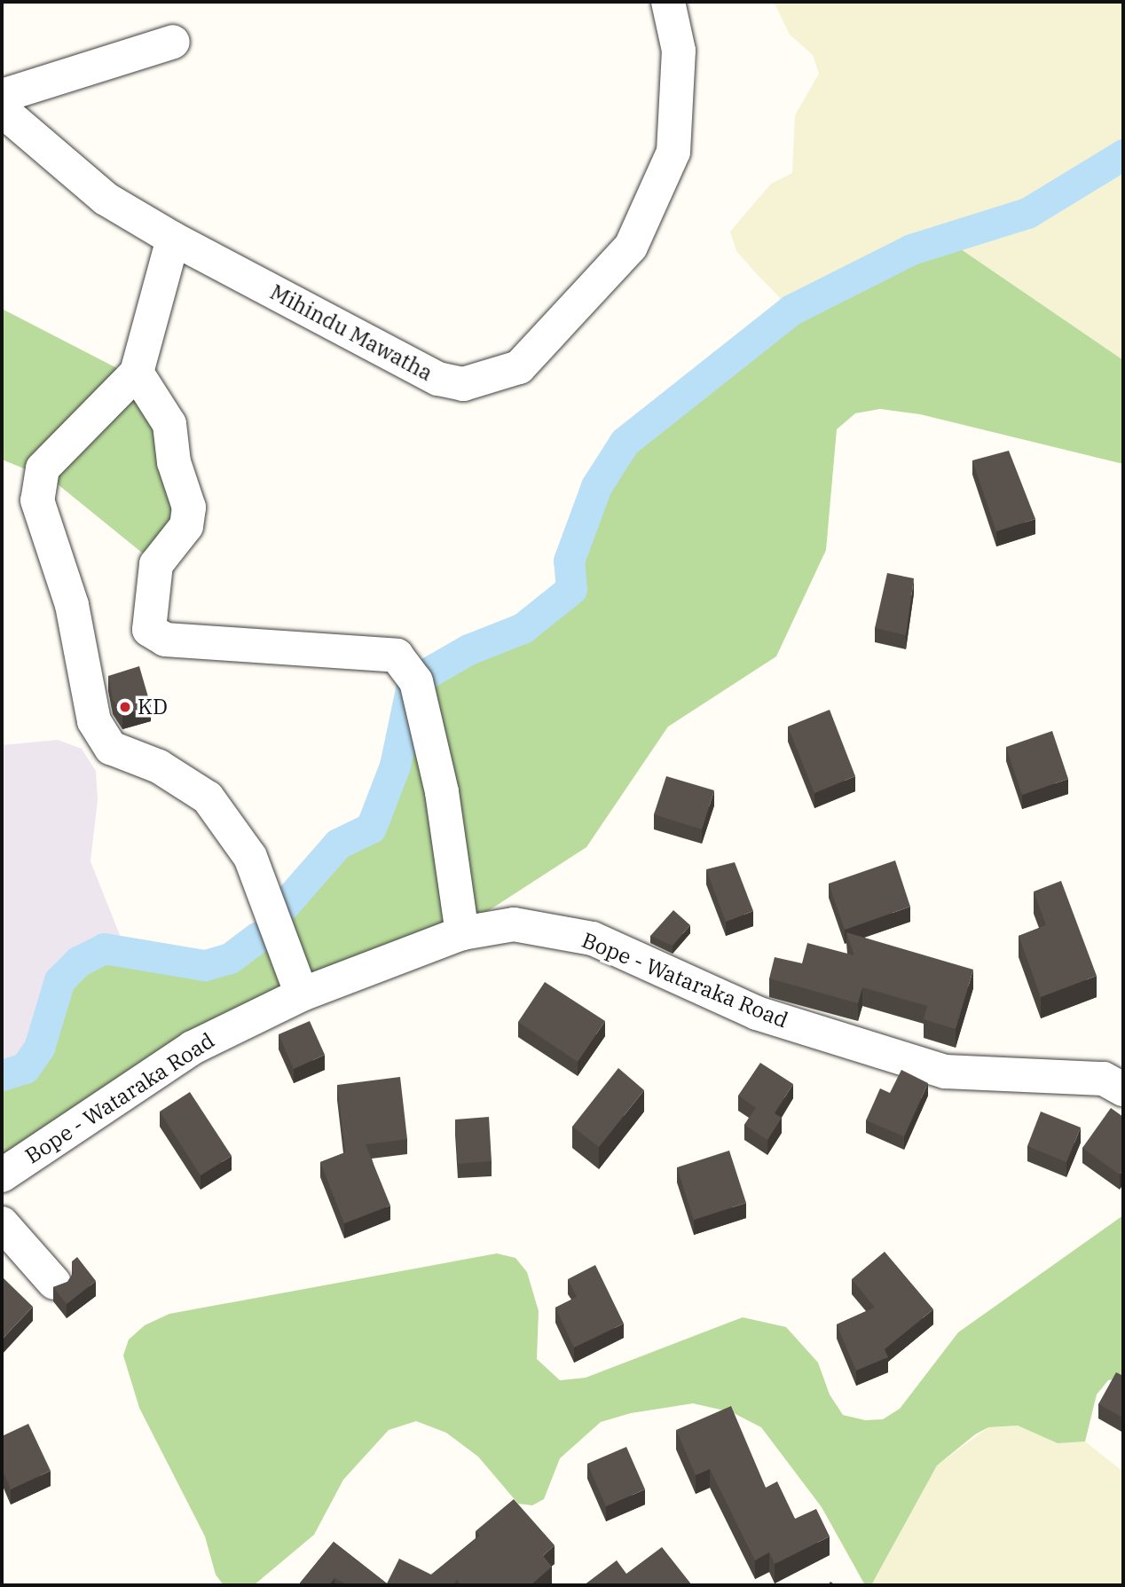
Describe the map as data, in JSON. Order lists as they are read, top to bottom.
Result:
{
  "streets": {
    "street": ["Mihindu Mawatha", "Bope - Wataraka Road"]
  },
  "places": ["KD"]
}
